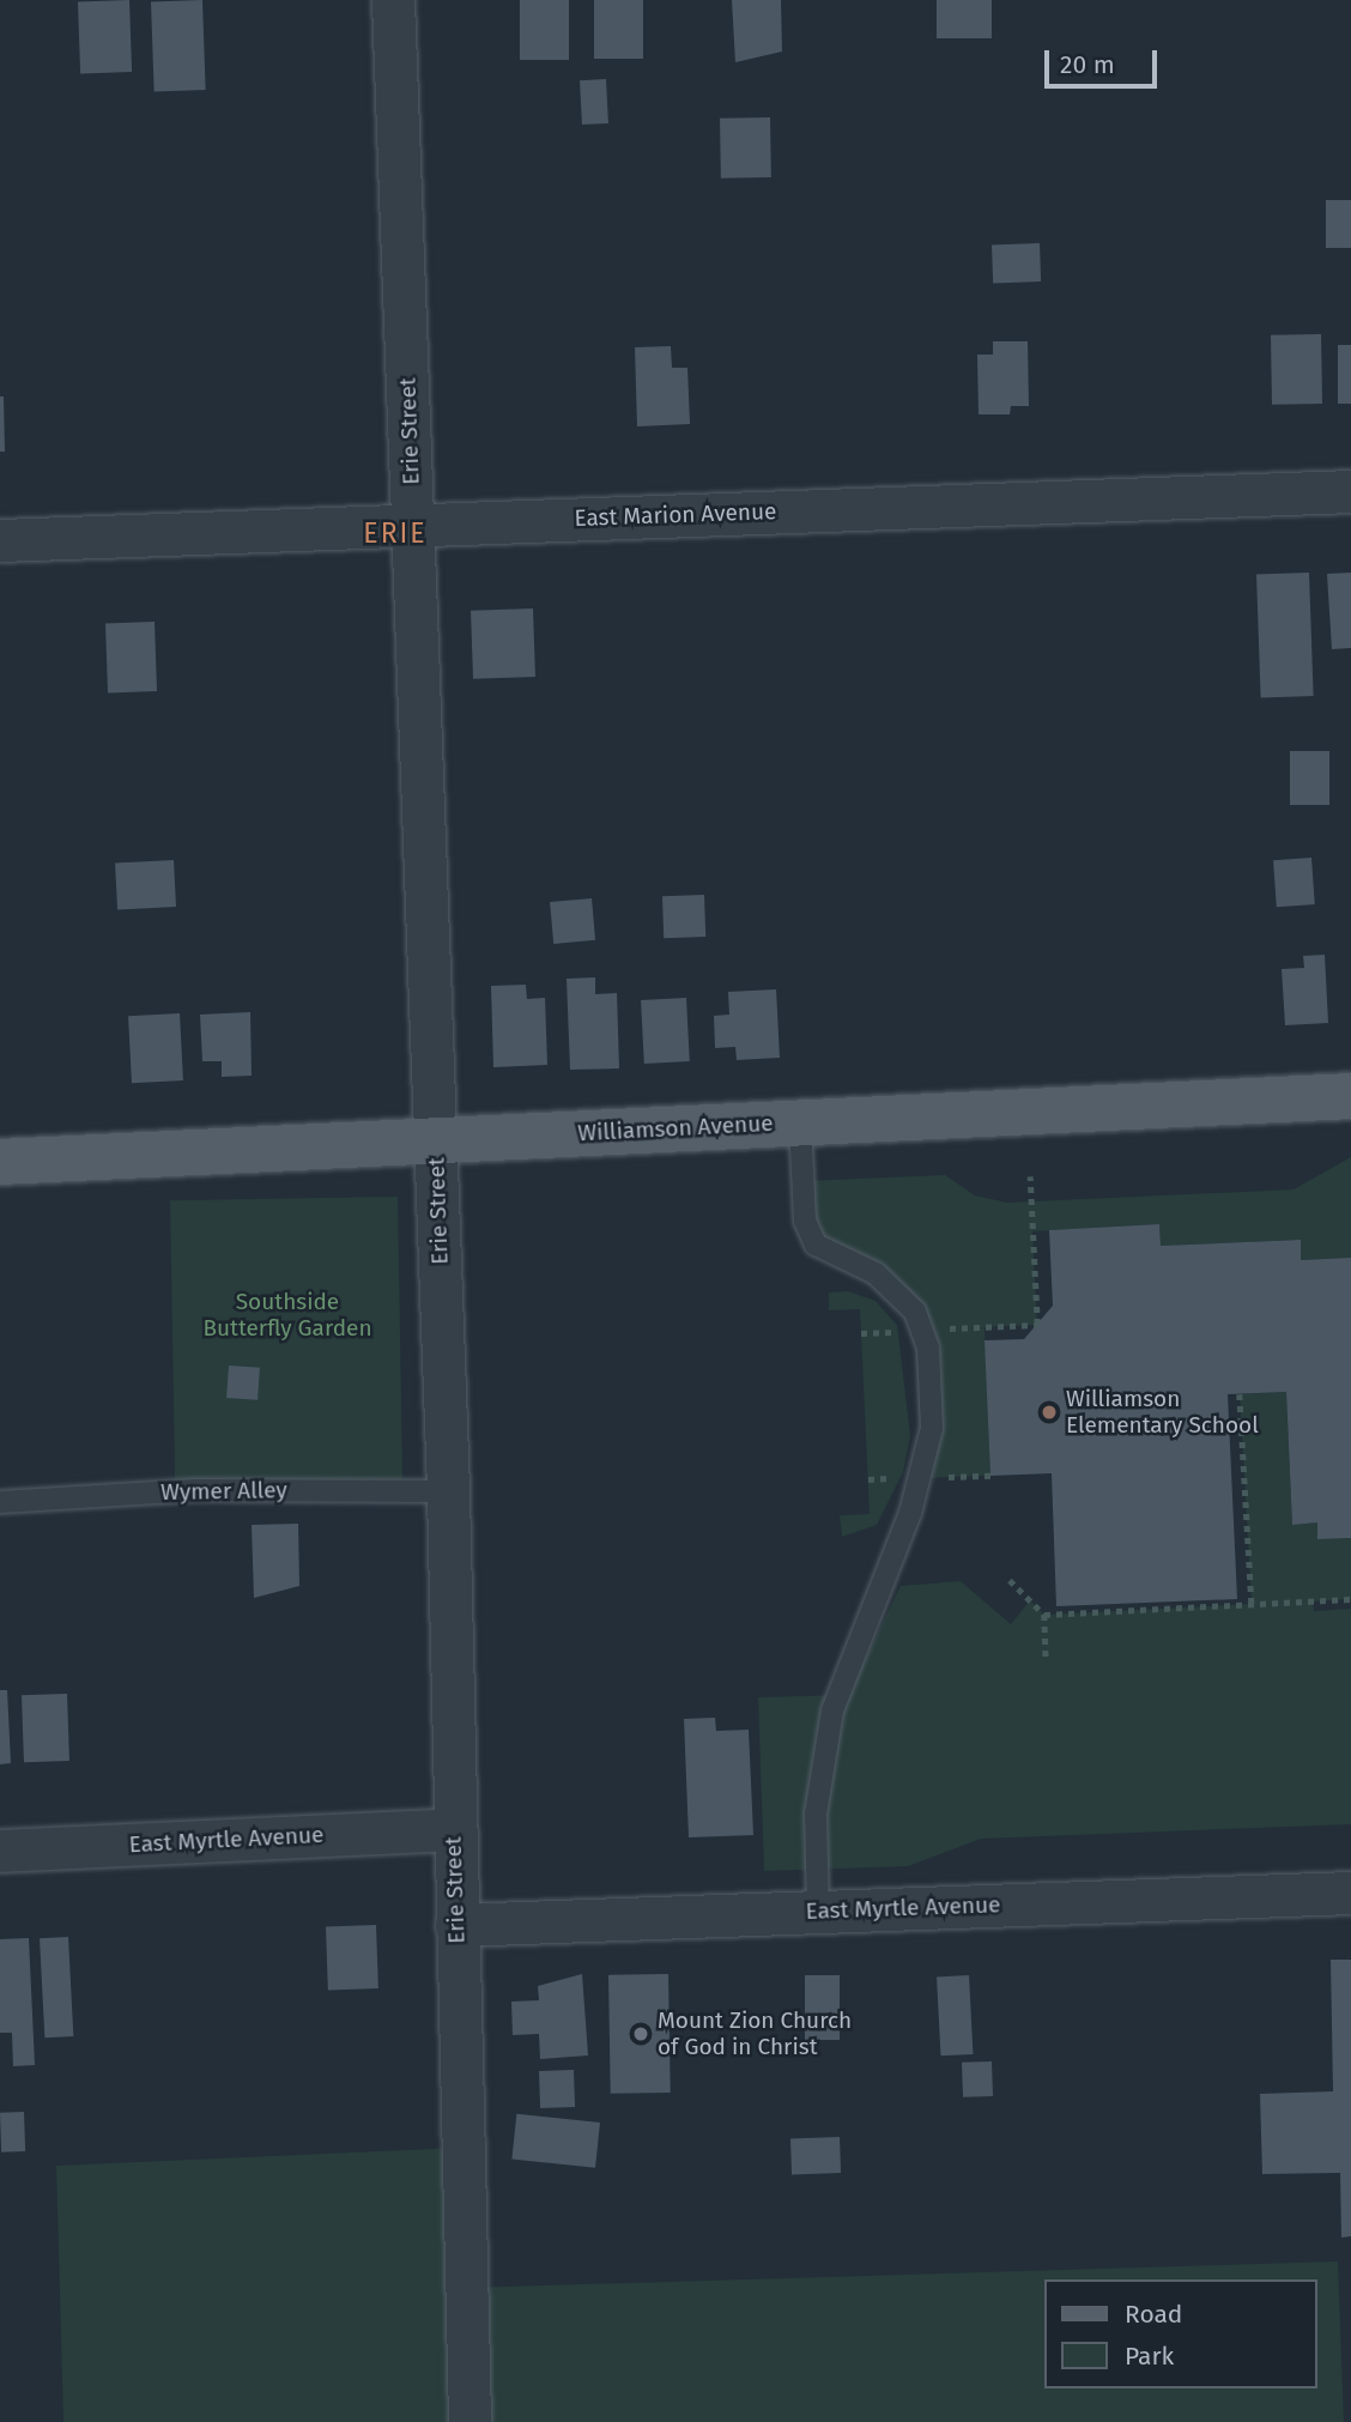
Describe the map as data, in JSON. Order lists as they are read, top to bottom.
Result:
{
  "streets": {
    "main road": ["Williamson Avenue"],
    "street": ["Erie Street", "East Marion Avenue", "East Myrtle Avenue"],
    "lane": ["Wymer Alley"]
  },
  "crossings": [
    ["Erie Street", "East Marion Avenue"],
    ["Erie Street", "Williamson Avenue"],
    ["Erie Street", "Wymer Alley"],
    ["Erie Street", "East Myrtle Avenue"]
  ],
  "districts": ["ERIE"],
  "parks": ["Southside Butterfly Garden"],
  "places": ["Williamson Elementary School", "Mount Zion Church of God in Christ"],
  "legend": ["Road", "Park"],
  "scale_bar": "20 m"
}
